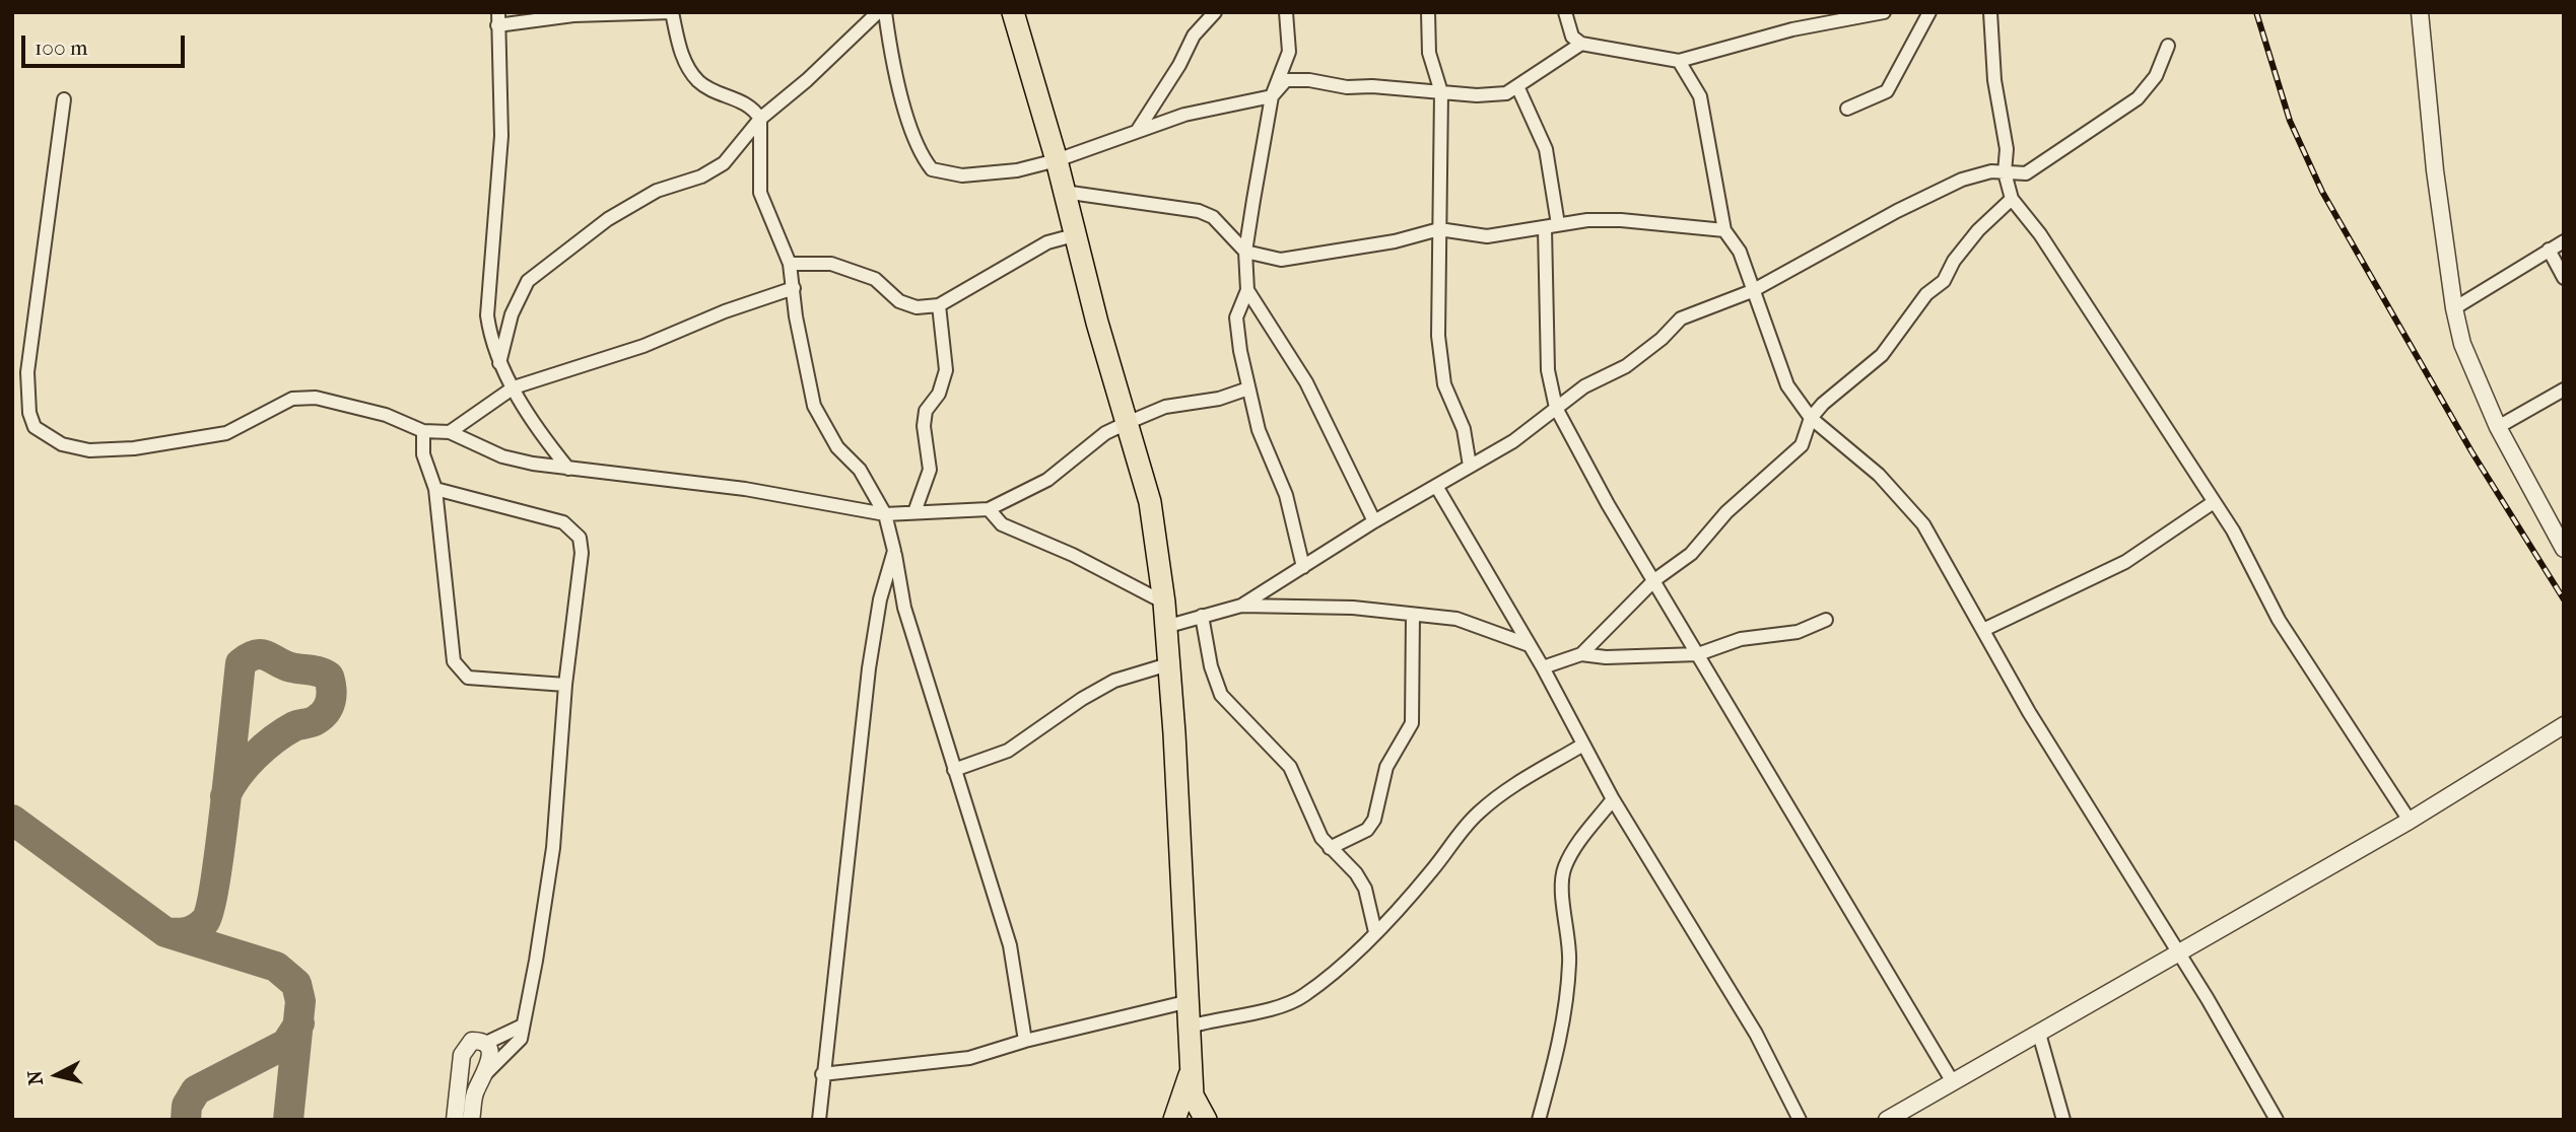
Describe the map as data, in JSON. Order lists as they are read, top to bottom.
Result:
{
  "scale_bar": "100 m",
  "north": "left"
}
